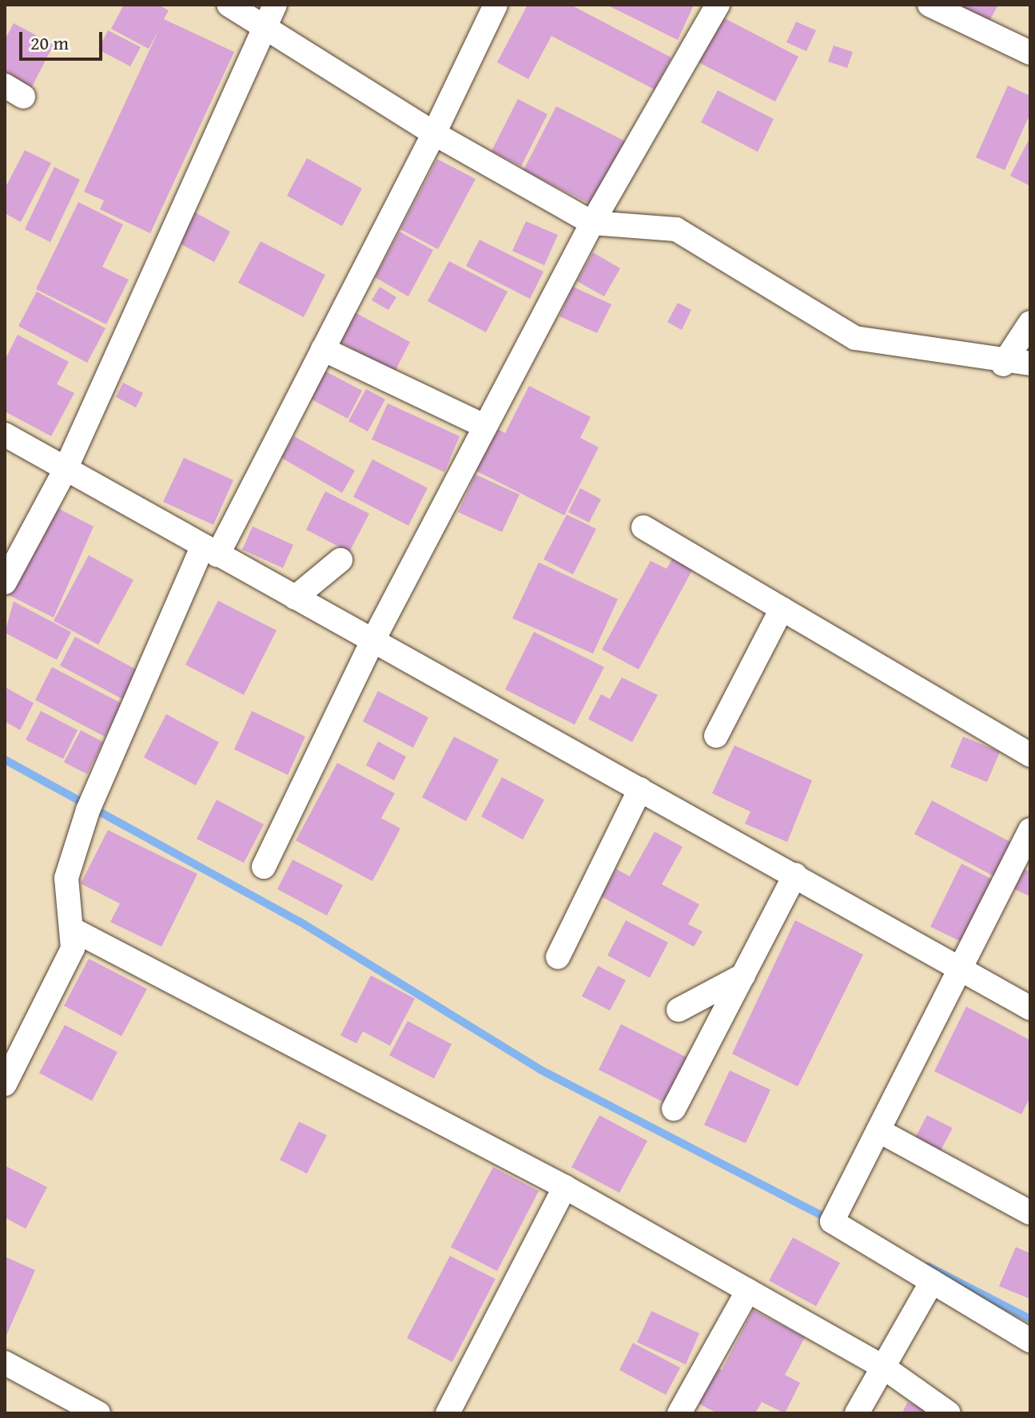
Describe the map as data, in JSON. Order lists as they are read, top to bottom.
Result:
{
  "scale_bar": "20 m"
}
